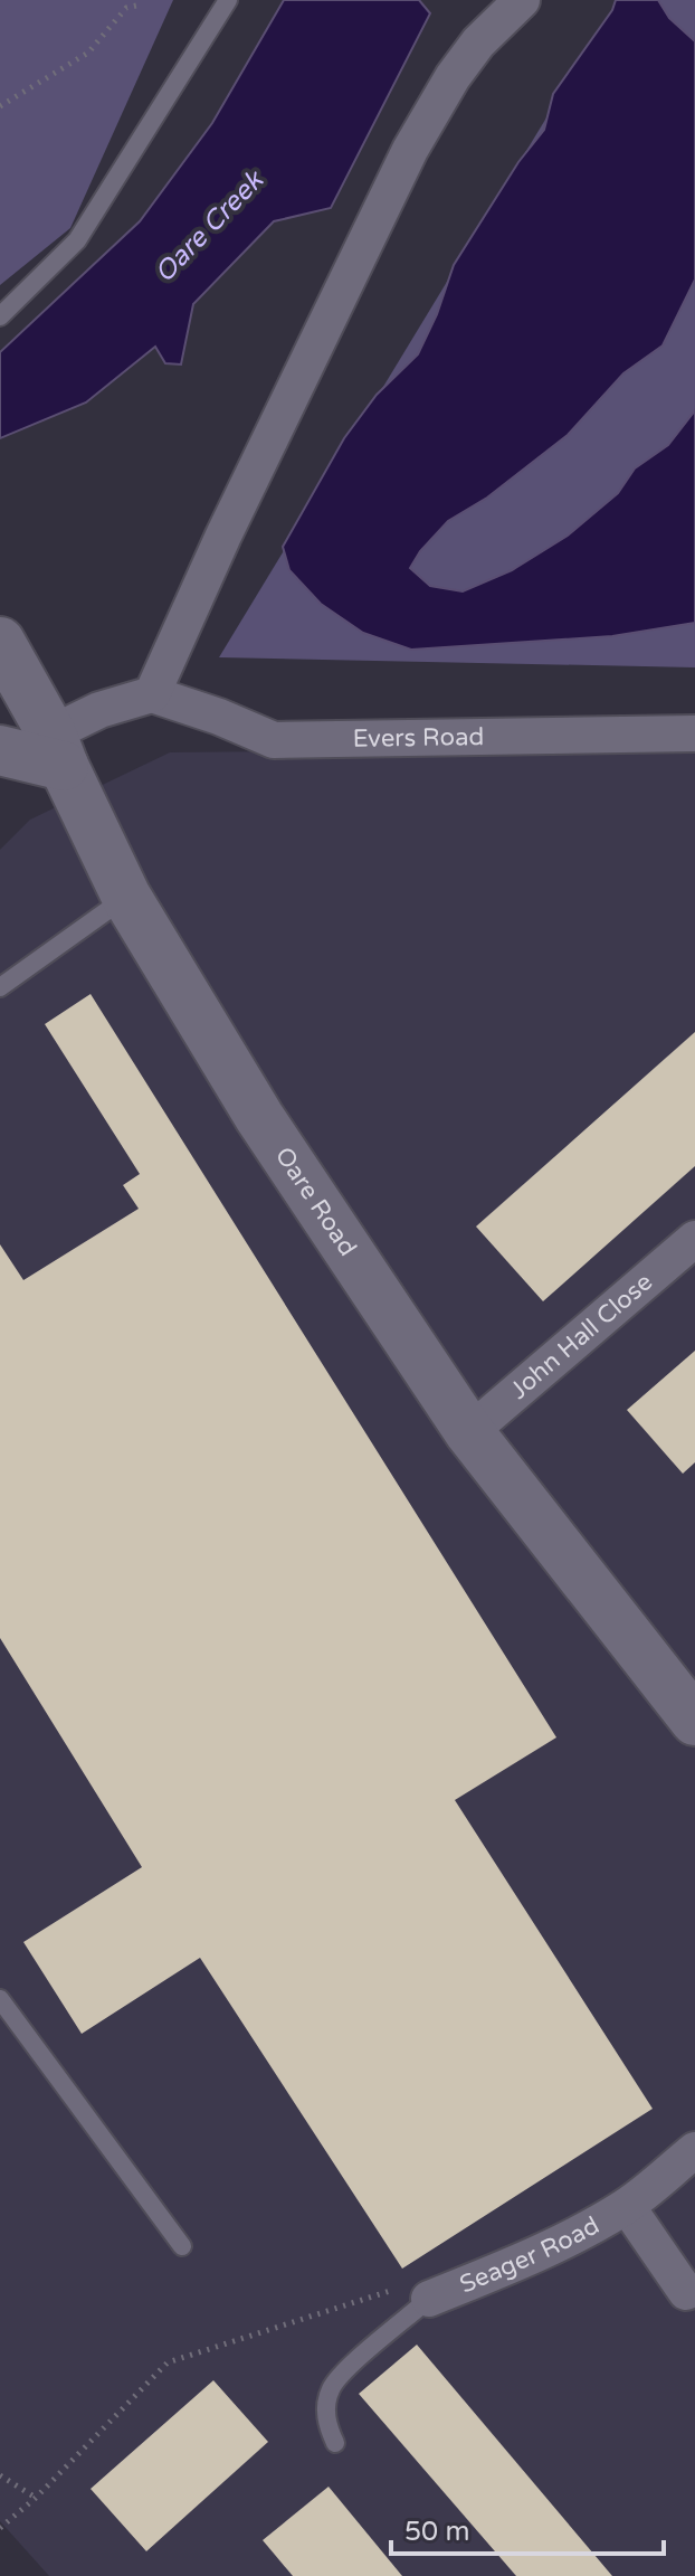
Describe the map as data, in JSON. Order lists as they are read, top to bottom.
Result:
{
  "streets": {
    "street": [
      "Evers Road",
      "Oare Road",
      "John Hall Close",
      "Seager Road"
    ]
  },
  "crossings": [
    ["Oare Road", "John Hall Close"]
  ],
  "water": ["Oare Creek"],
  "scale_bar": "50 m"
}
